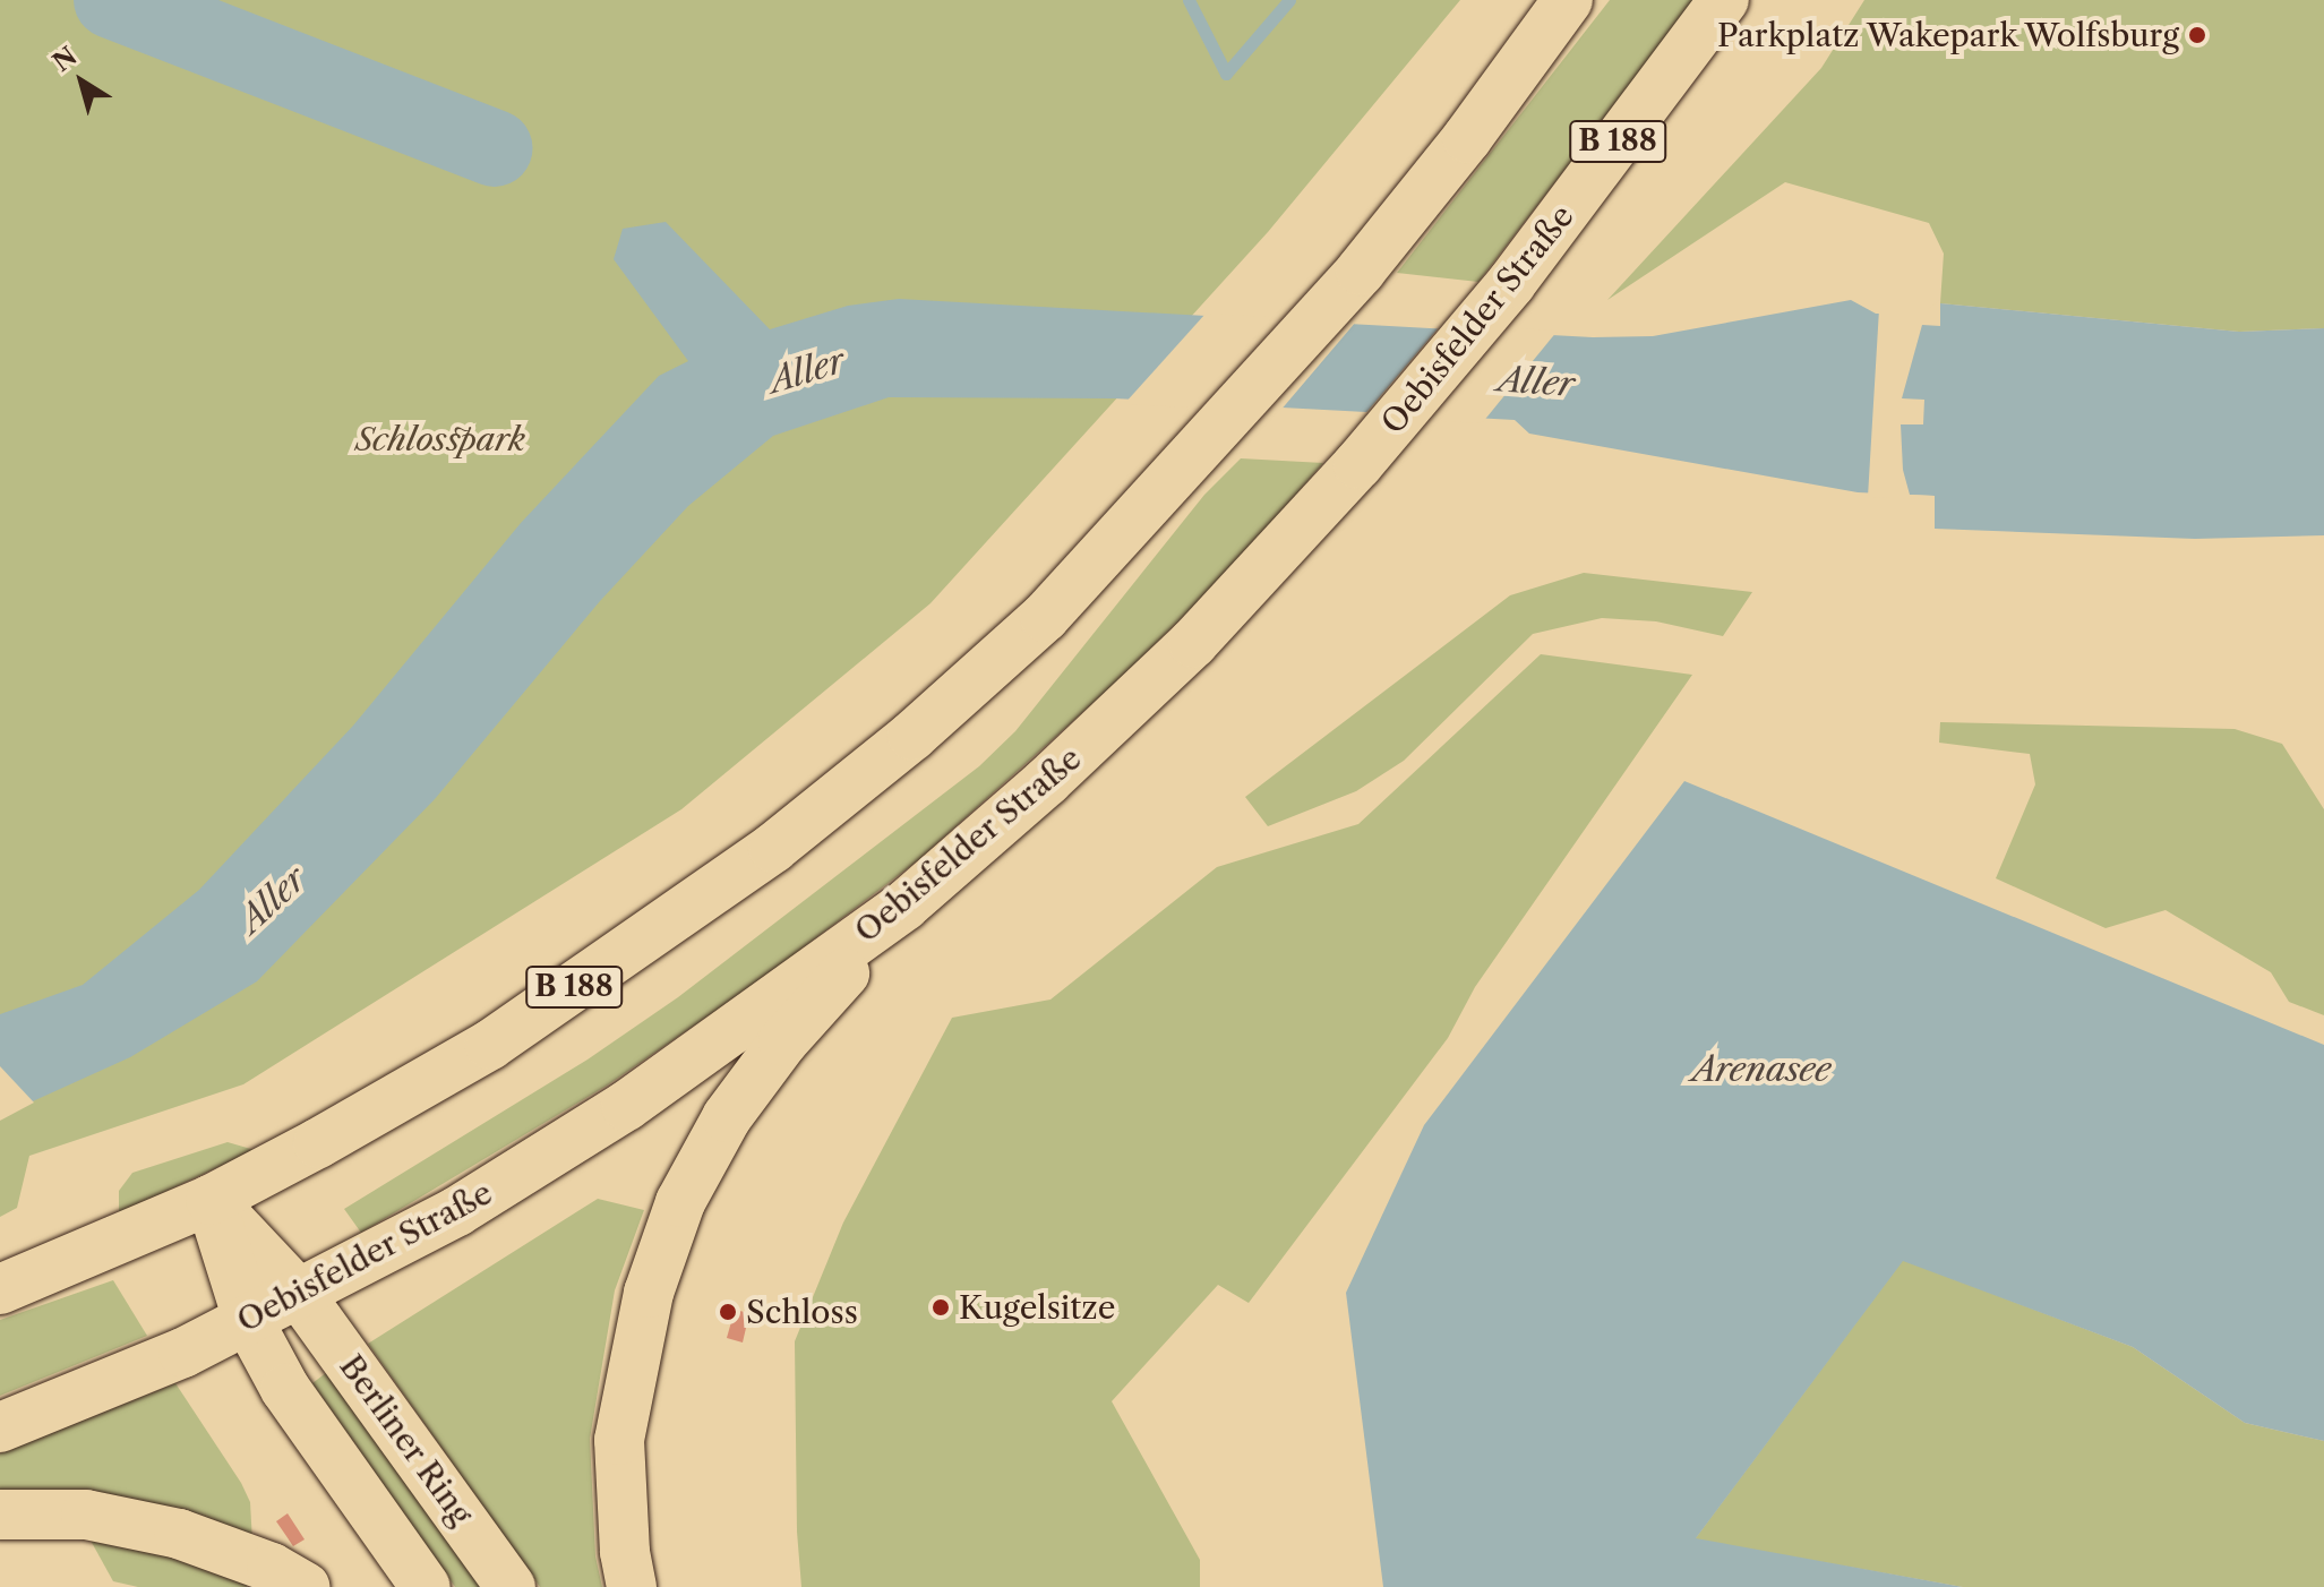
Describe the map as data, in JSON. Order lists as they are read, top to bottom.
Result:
{
  "streets": {
    "main road": ["B 188", "Oebisfelder Straße", "Berliner Ring"]
  },
  "crossings": [
    ["B 188", "Berliner Ring"],
    ["Oebisfelder Straße", "Berliner Ring"]
  ],
  "water": ["Aller", "Arenasee"],
  "parks": ["Schlosspark"],
  "places": ["Parkplatz Wakepark Wolfsburg", "Kugelsitze", "Schloss"],
  "north": "top left"
}
